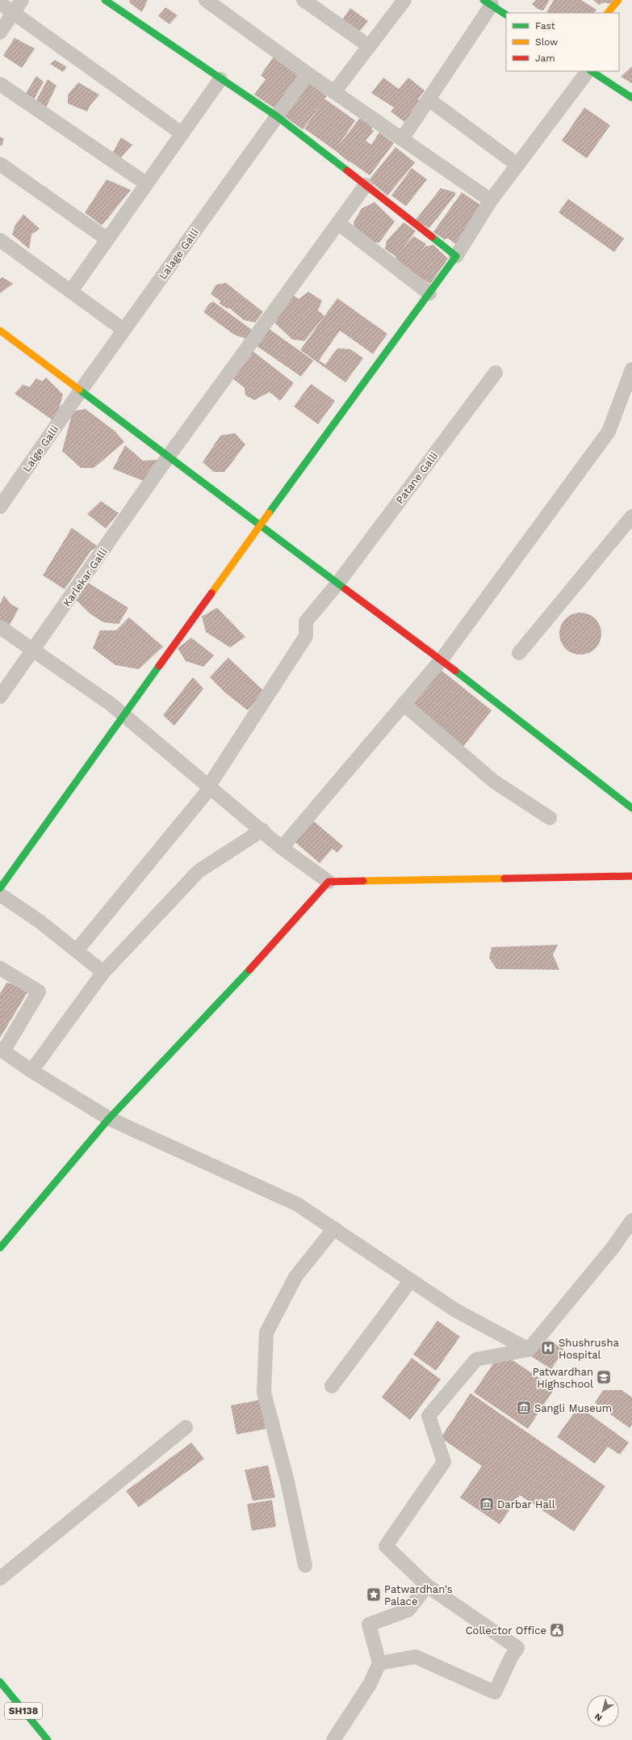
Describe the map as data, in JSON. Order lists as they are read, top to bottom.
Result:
{
  "streets": {
    "main road": ["SH138"],
    "street": [
      "Lalage Galli",
      "Lalge Galli",
      "Patane Galli",
      "Karlekar Galli"
    ]
  },
  "crossings": [
    ["Lalage Galli", "Lalge Galli"]
  ],
  "places": {
    "hospital": ["Shushrusha Hospital"],
    "school or university": ["Patwardhan Highschool"],
    "museum": ["Sangli Museum", "Darbar Hall"],
    "place": ["Patwardhan's Palace"],
    "public building": ["Collector Office"]
  },
  "legend": ["Fast", "Slow", "Jam"],
  "north": "bottom left"
}
